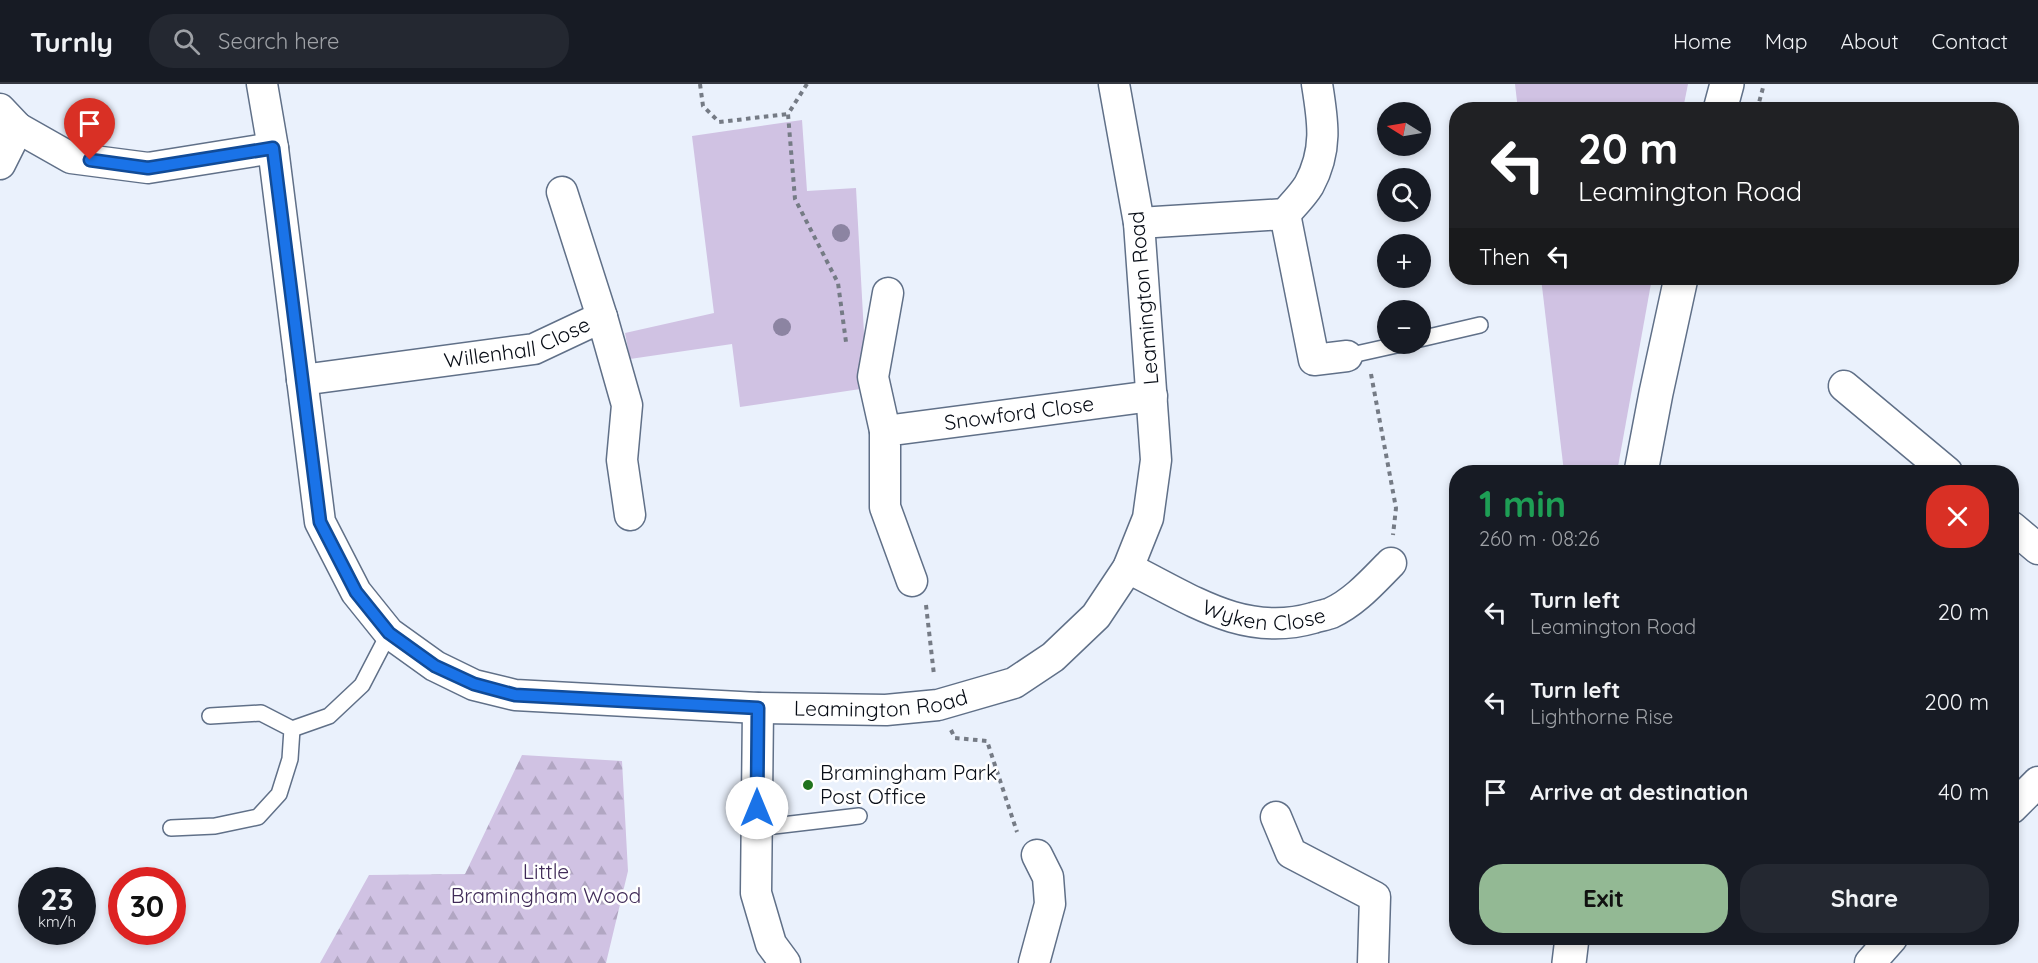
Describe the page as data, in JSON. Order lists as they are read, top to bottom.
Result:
{
  "streets": {
    "street": [
      "Leamington Road",
      "Willenhall Close",
      "Snowford Close",
      "Wyken Close"
    ]
  },
  "crossings": [
    ["Leamington Road", "Willenhall Close"],
    ["Leamington Road", "Snowford Close"],
    ["Leamington Road", "Wyken Close"]
  ],
  "parks": ["Little Bramingham Wood"],
  "places": ["Bramingham Park Post Office"],
  "north": "left",
  "page": {
    "header": "Turnly",
    "search": "Search here",
    "nav": [
      "Home",
      "Map",
      "About",
      "Contact"
    ],
    "map_buttons": ["+", "−"],
    "turn": ["20 m", "Leamington Road"],
    "then": "Then",
    "heading": ["1 min", "260 m · 08:26"],
    "list": [
      {
        "name": "Turn left",
        "note": "Leamington Road",
        "value": "20 m"
      },
      {
        "name": "Turn left",
        "note": "Lighthorne Rise",
        "value": "200 m"
      },
      {
        "name": "Arrive at destination",
        "value": "40 m"
      }
    ],
    "buttons": ["Exit", "Share"],
    "speed": "23 km/h",
    "limit": "30"
  }
}
